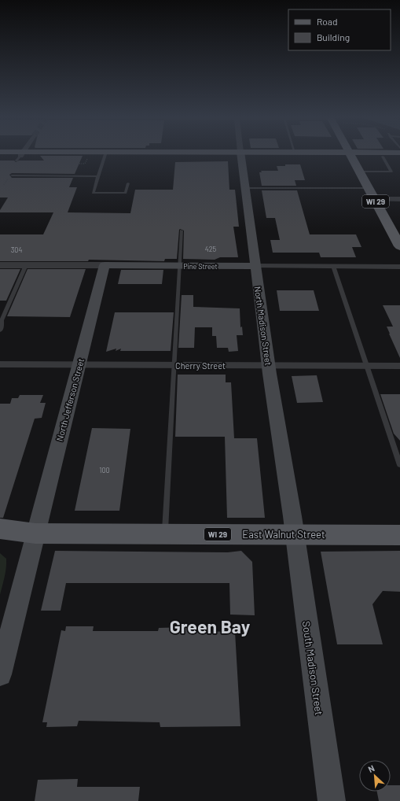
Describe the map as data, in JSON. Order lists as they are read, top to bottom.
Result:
{
  "streets": {
    "main road": [
      "WI 29",
      "Pine Street",
      "North Madison Street",
      "North Jefferson Street",
      "East Walnut Street",
      "South Madison Street"
    ],
    "street": ["Cherry Street"]
  },
  "crossings": [
    ["Pine Street", "North Madison Street"],
    ["Pine Street", "North Jefferson Street"],
    ["North Madison Street", "Cherry Street"],
    ["North Madison Street", "East Walnut Street"],
    ["North Madison Street", "South Madison Street"],
    ["Cherry Street", "North Jefferson Street"],
    ["North Jefferson Street", "East Walnut Street"],
    ["East Walnut Street", "South Madison Street"]
  ],
  "districts": ["Green Bay"],
  "house_numbers": ["425", "304", "100"],
  "legend": ["Road", "Building"],
  "north": "top left"
}
